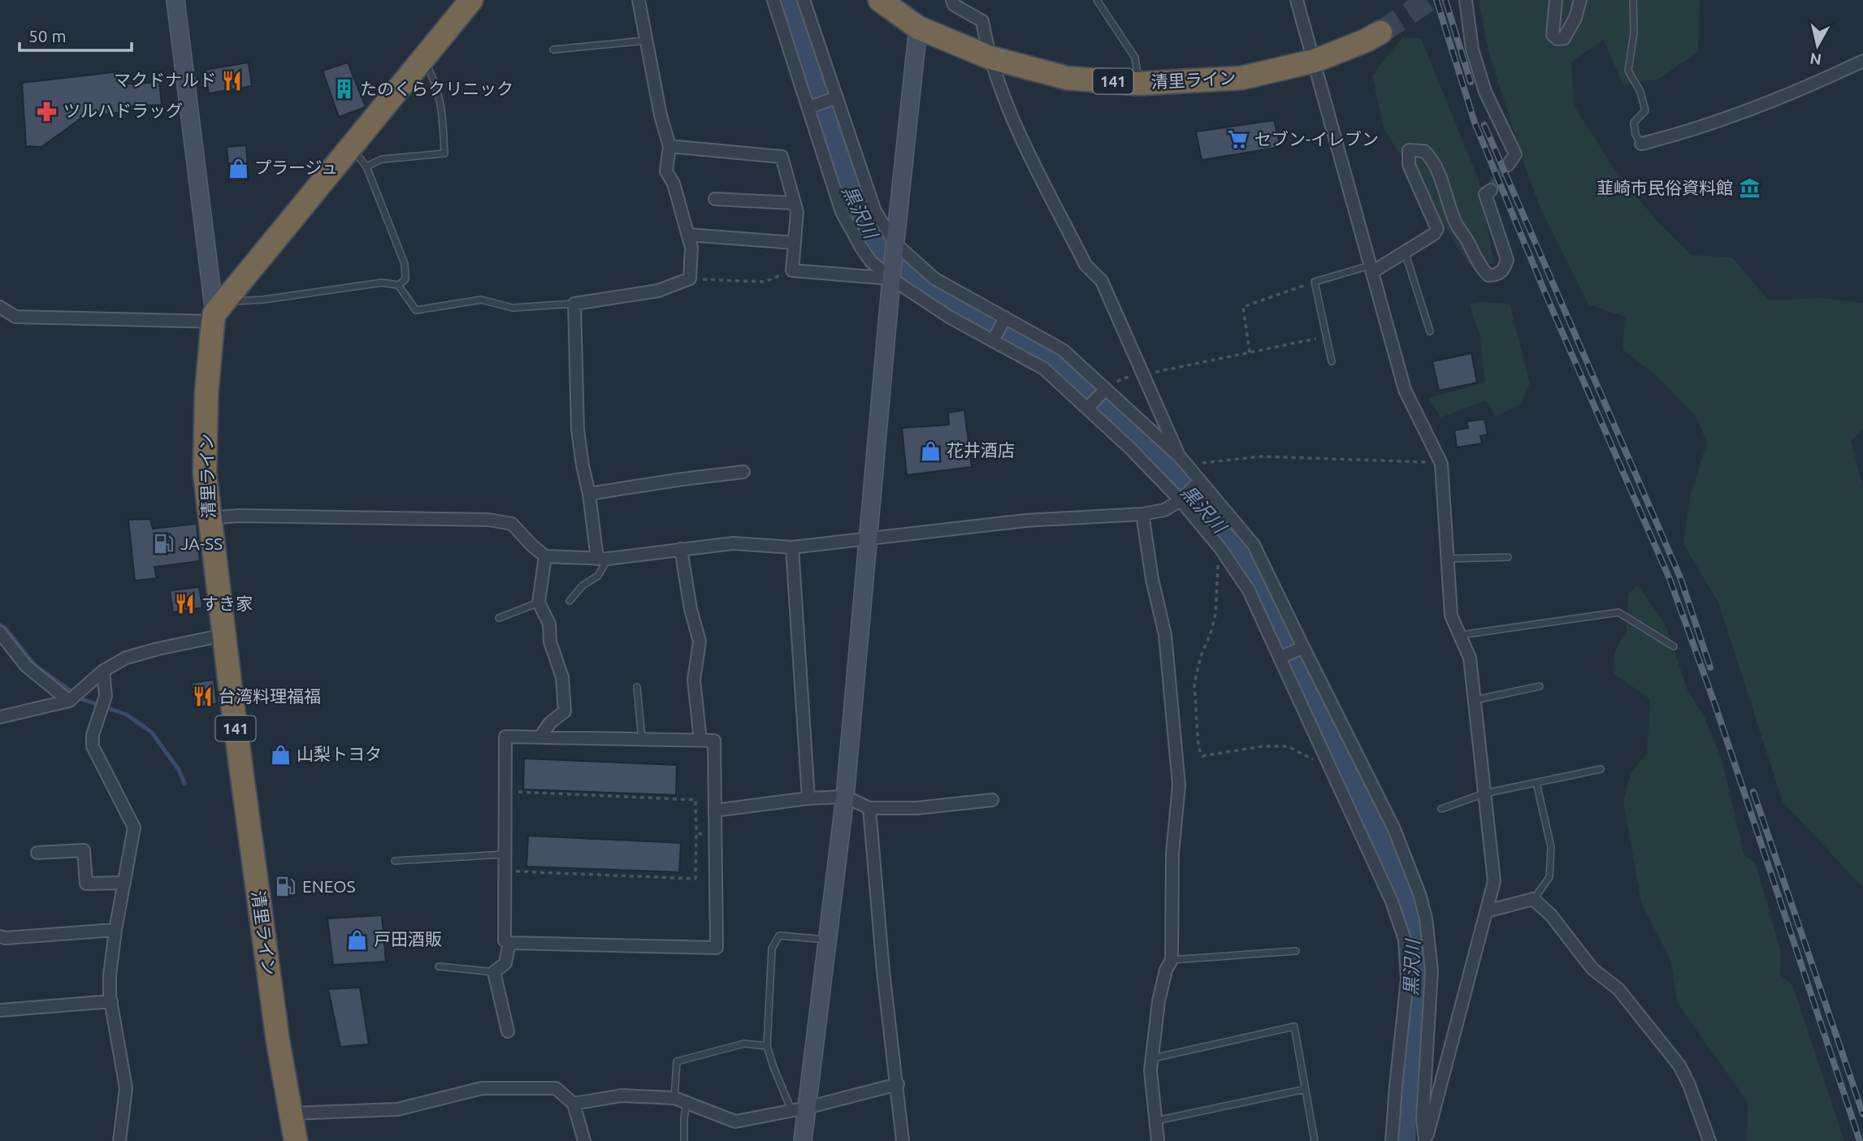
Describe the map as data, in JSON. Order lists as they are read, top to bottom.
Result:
{
  "streets": {
    "highway": ["清里ライン", "141"]
  },
  "water": ["黒沢川"],
  "places": {
    "restaurant": ["マクドナルド", "すき家", "台湾料理福福"],
    "building": ["たのくらクリニック"],
    "pharmacy": ["ツルハドラッグ"],
    "supermarket": ["セブン-イレブン"],
    "shop": [
      "プラージュ",
      "花井酒店",
      "山梨トヨタ",
      "戸田酒販"
    ],
    "museum": ["韮崎市民俗資料館"],
    "fuel station": ["JA-SS", "ENEOS"]
  },
  "scale_bar": "50 m",
  "north": "bottom"
}
